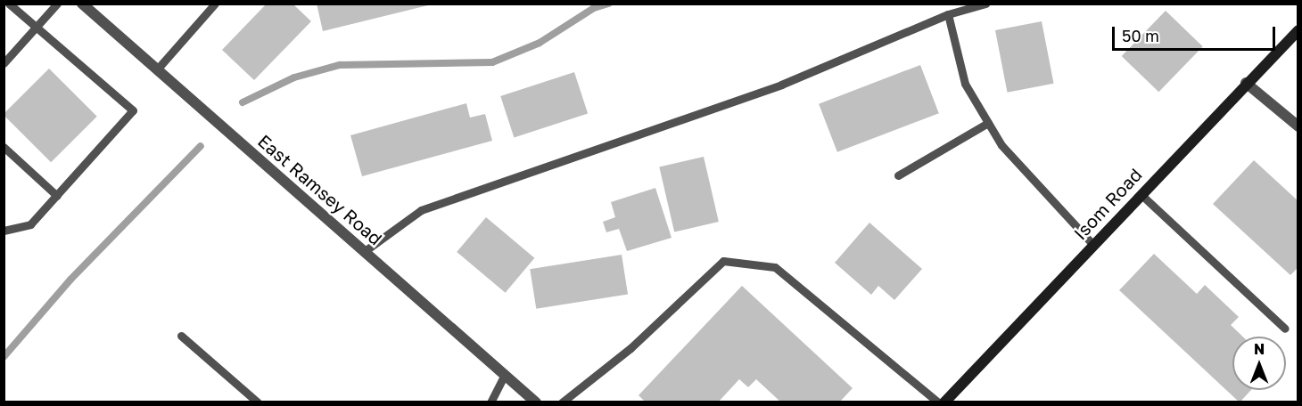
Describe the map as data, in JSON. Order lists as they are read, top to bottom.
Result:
{
  "streets": {
    "street": ["East Ramsey Road", "Isom Road"]
  },
  "scale_bar": "50 m",
  "north": "top"
}
